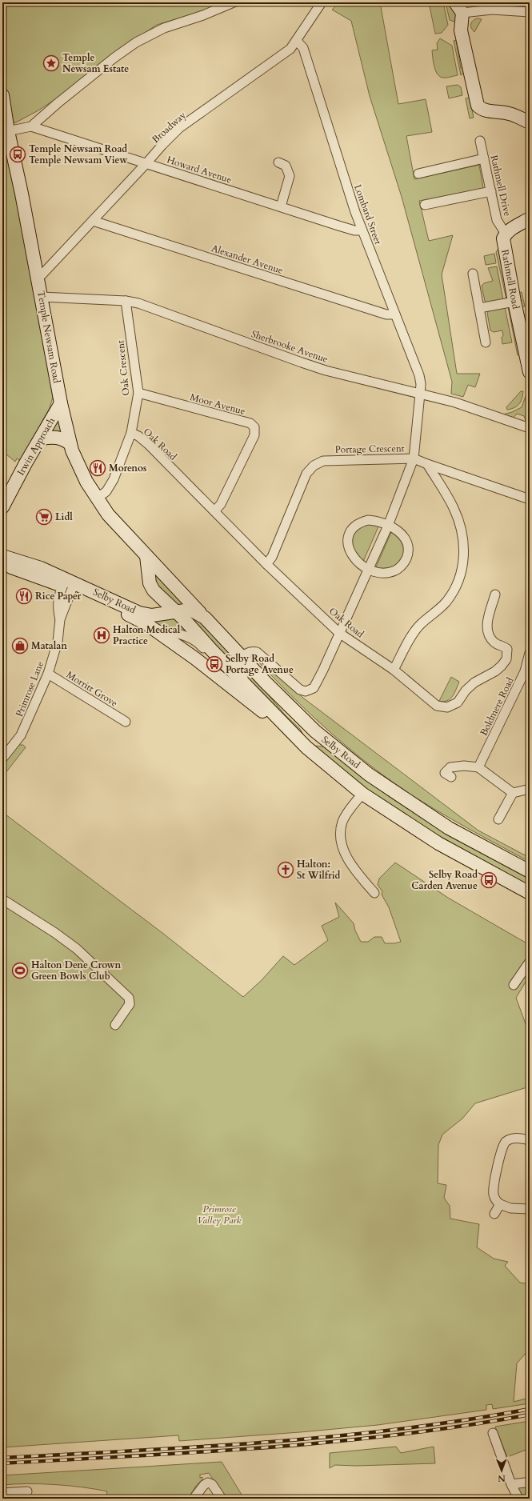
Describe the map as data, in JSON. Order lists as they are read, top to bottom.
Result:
{
  "streets": {
    "street": [
      "Broadway",
      "Howard Avenue",
      "Rathmell Drive",
      "Lombard Street",
      "Alexander Avenue",
      "Rathmell Road",
      "Temple Newsam Road",
      "Sherbrooke Avenue",
      "Oak Crescent",
      "Moor Avenue",
      "Oak Road",
      "Irwin Approach",
      "Portage Crescent",
      "Selby Road",
      "Primrose Lane",
      "Morritt Grove",
      "Boldmere Road"
    ]
  },
  "crossings": [
    ["Broadway", "Howard Avenue"],
    ["Broadway", "Lombard Street"],
    ["Broadway", "Alexander Avenue"],
    ["Broadway", "Temple Newsam Road"],
    ["Howard Avenue", "Lombard Street"],
    ["Rathmell Drive", "Rathmell Road"],
    ["Lombard Street", "Alexander Avenue"],
    ["Lombard Street", "Sherbrooke Avenue"],
    ["Lombard Street", "Oak Road"],
    ["Lombard Street", "Portage Crescent"],
    ["Lombard Street", "Selby Road"],
    ["Temple Newsam Road", "Sherbrooke Avenue"],
    ["Temple Newsam Road", "Oak Crescent"],
    ["Temple Newsam Road", "Irwin Approach"],
    ["Temple Newsam Road", "Selby Road"],
    ["Sherbrooke Avenue", "Oak Crescent"],
    ["Oak Crescent", "Moor Avenue"],
    ["Oak Crescent", "Oak Road"],
    ["Moor Avenue", "Oak Road"],
    ["Oak Road", "Portage Crescent"],
    ["Selby Road", "Primrose Lane"],
    ["Primrose Lane", "Morritt Grove"]
  ],
  "parks": ["Primrose Valley Park"],
  "places": {
    "place": ["Temple Newsam Estate"],
    "bus stop": ["Temple Newsam Road Temple Newsam View", "Selby Road Portage Avenue", "Selby Road Carden Avenue"],
    "restaurant": ["Morenos", "Rice Paper"],
    "supermarket": ["Lidl"],
    "hospital": ["Halton Medical Practice"],
    "shop": ["Matalan"],
    "church": ["Halton: St Wilfrid"],
    "sports": ["Halton Dene Crown Green Bowls Club"]
  },
  "north": "bottom"
}
